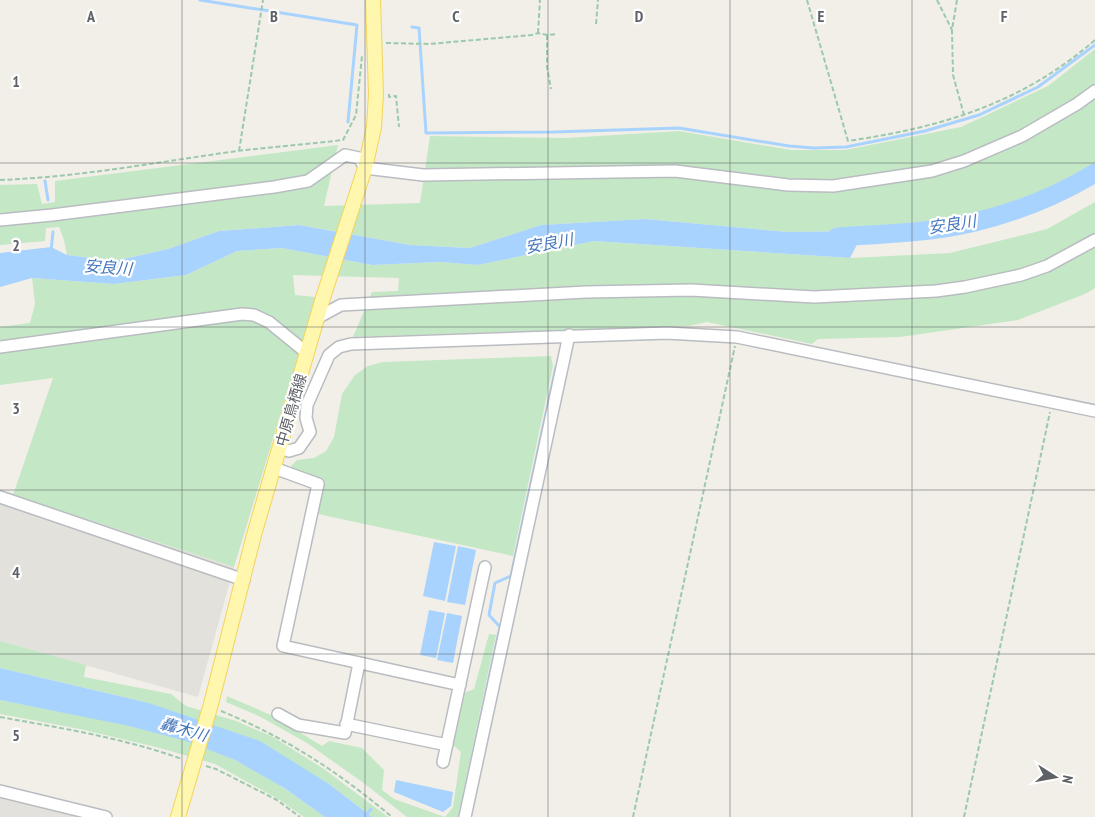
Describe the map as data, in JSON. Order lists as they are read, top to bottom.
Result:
{
  "streets": {
    "main road": ["中原鳥栖線"]
  },
  "water": ["安良川", "轟木川"],
  "north": "right",
  "grid": {
    "columns": [
      "A",
      "B",
      "C",
      "D",
      "E",
      "F"
    ],
    "rows": [
      "1",
      "2",
      "3",
      "4",
      "5"
    ]
  }
}
